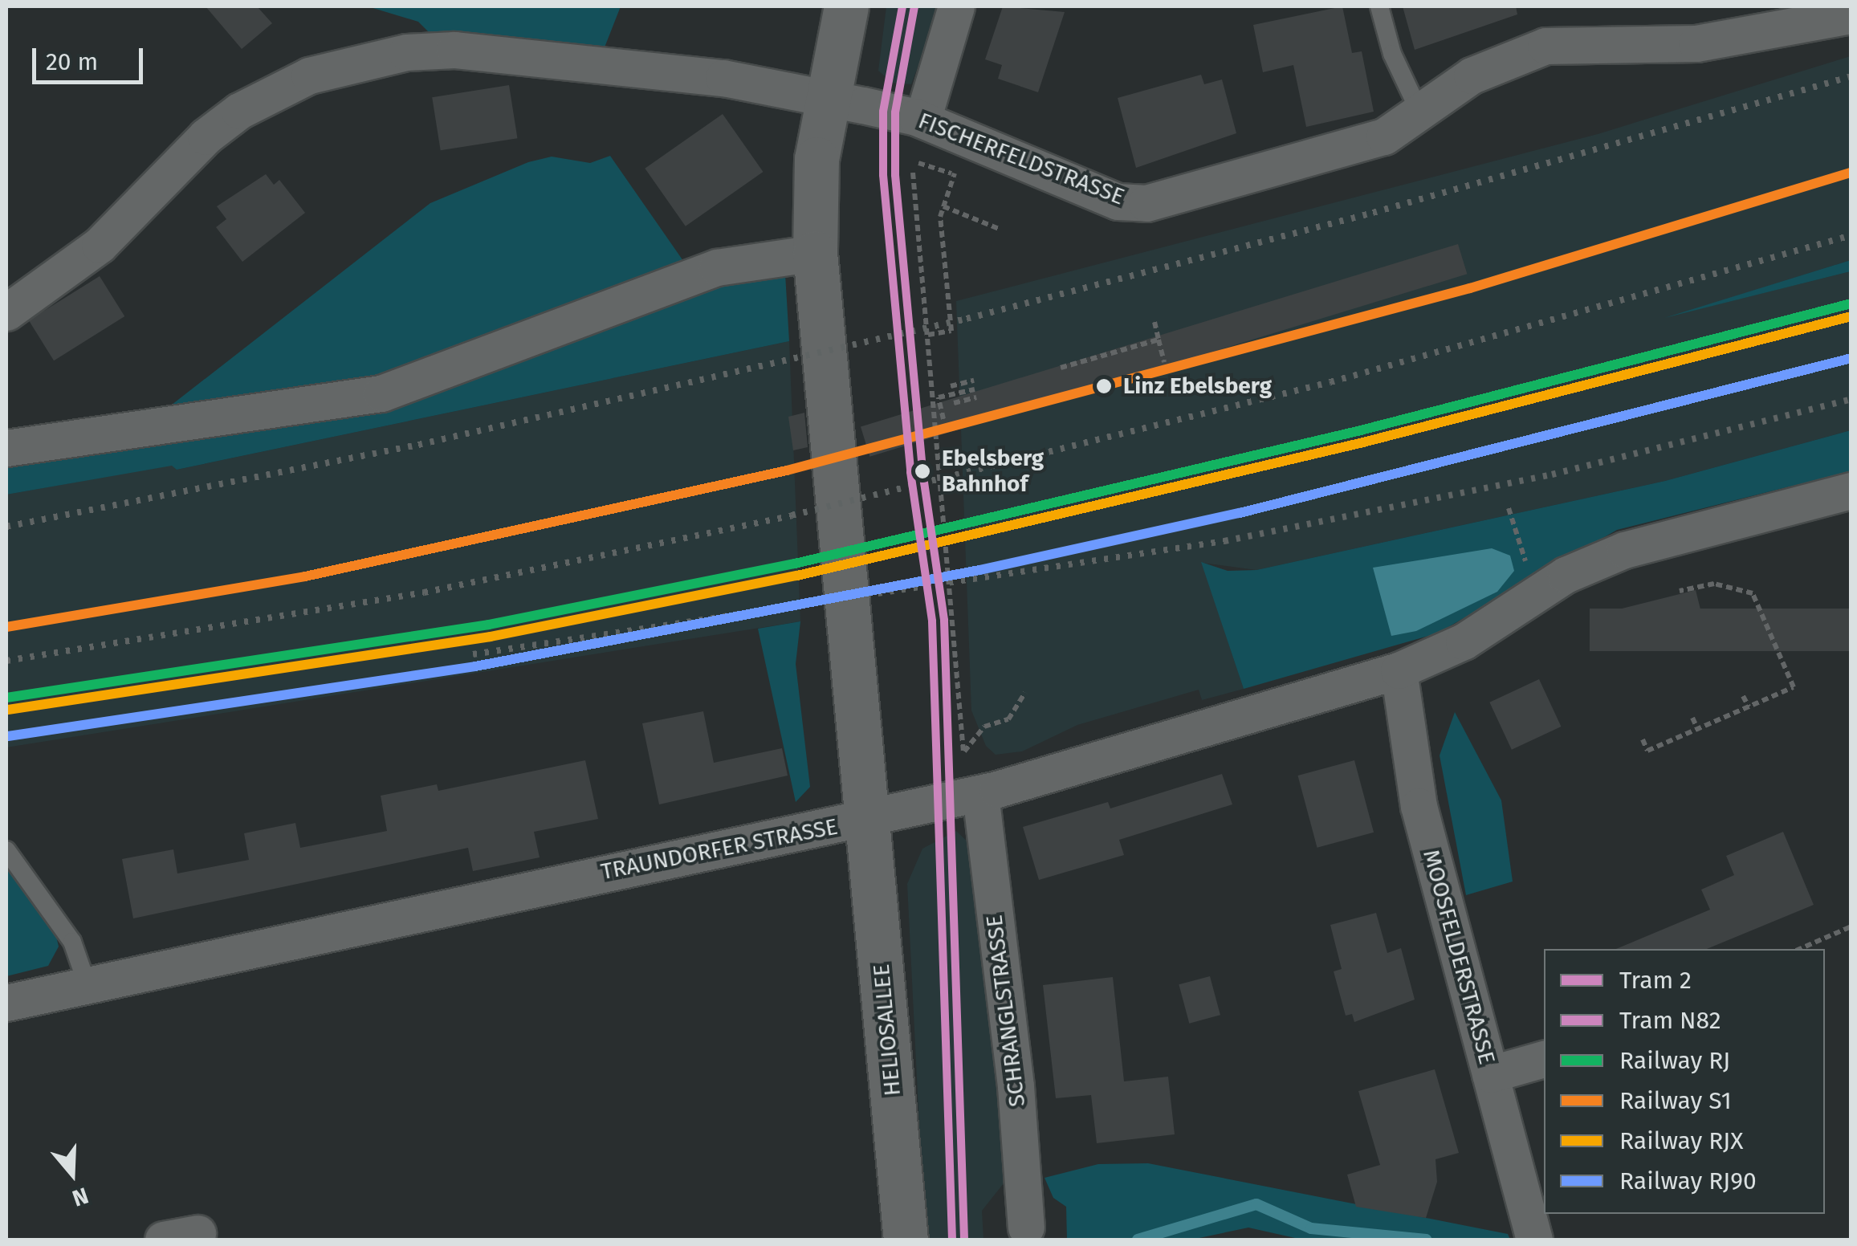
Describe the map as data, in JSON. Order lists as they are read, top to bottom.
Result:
{
  "streets": {
    "street": [
      "FISCHERFELDSTRASSE",
      "TRAUNDORFER STRASSE",
      "MOOSFELDERSTRASSE",
      "SCHRANGLSTRASSE",
      "HELIOSALLEE"
    ]
  },
  "crossings": [
    ["FISCHERFELDSTRASSE", "TRAUNDORFER STRASSE"],
    ["TRAUNDORFER STRASSE", "HELIOSALLEE"]
  ],
  "places": ["Linz Ebelsberg", "Ebelsberg Bahnhof"],
  "lines": [
    "tram line 2",
    "tram line N82",
    "rail line S1",
    "rail line RJ",
    "rail line RJX",
    "rail line RJ90"
  ],
  "legend": [
    "Tram 2",
    "Tram N82",
    "Railway RJ",
    "Railway S1",
    "Railway RJX",
    "Railway RJ90"
  ],
  "scale_bar": "20 m",
  "north": "bottom"
}
